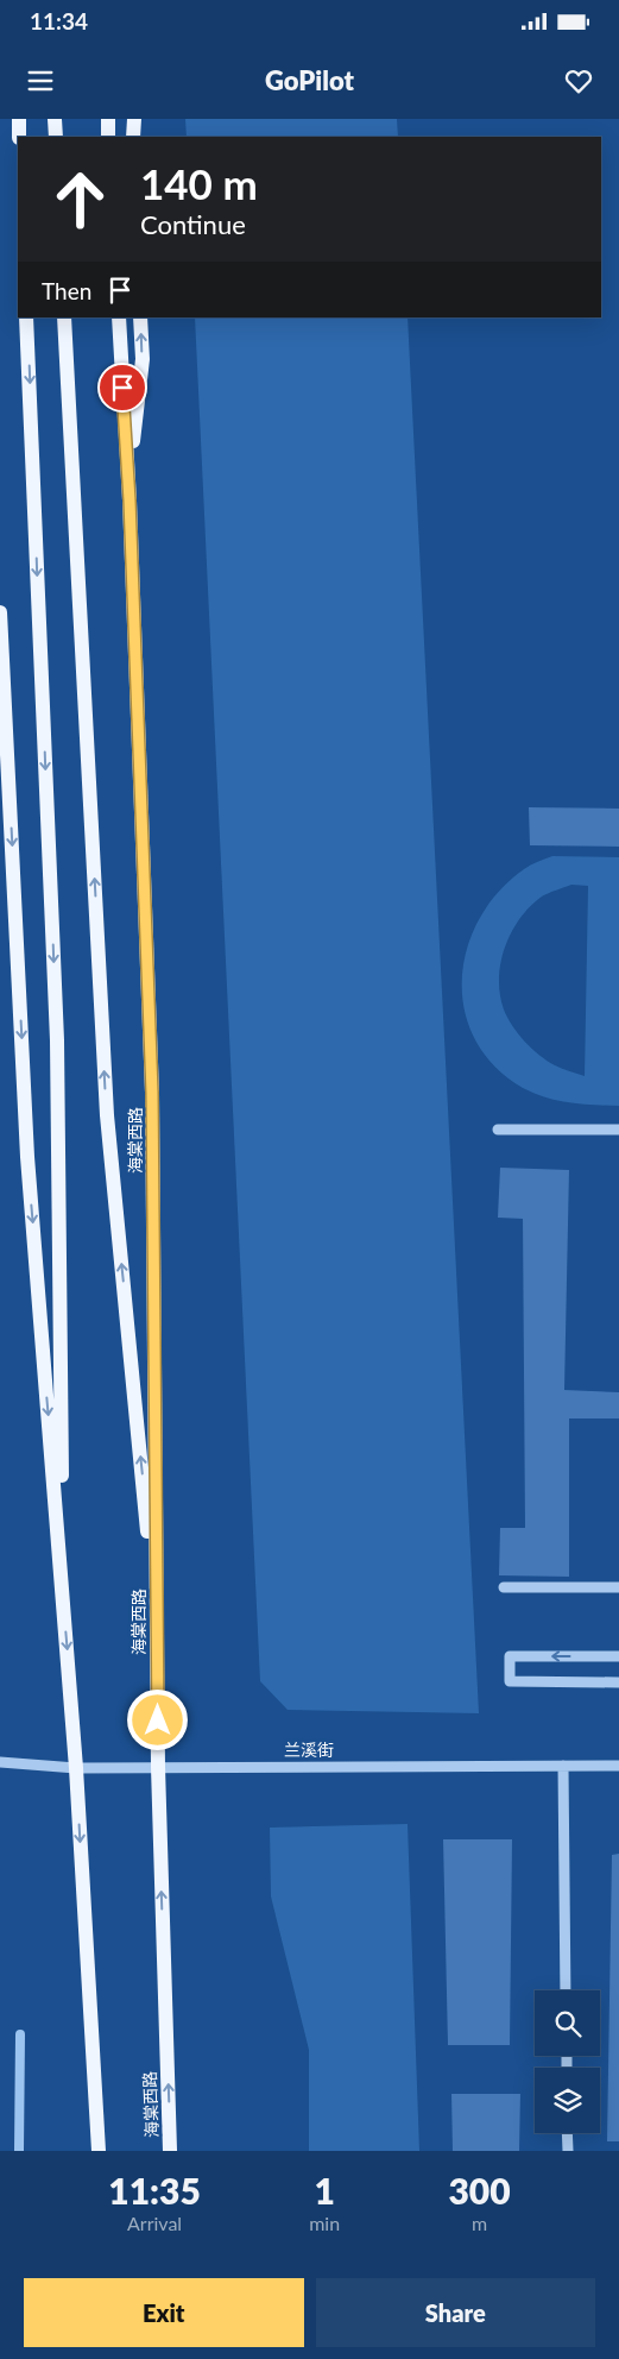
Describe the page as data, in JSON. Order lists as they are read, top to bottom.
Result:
{
  "streets": {
    "main road": ["海棠西路"],
    "street": ["兰溪街"]
  },
  "crossings": [
    ["海棠西路", "兰溪街"]
  ],
  "page": {
    "status": "11:34",
    "header": "GoPilot",
    "turn": ["140 m", "Continue"],
    "then": "Then",
    "eta": [
      "11:35",
      "Arrival",
      "1",
      "min",
      "300",
      "m"
    ],
    "buttons": ["Exit", "Share"]
  }
}
